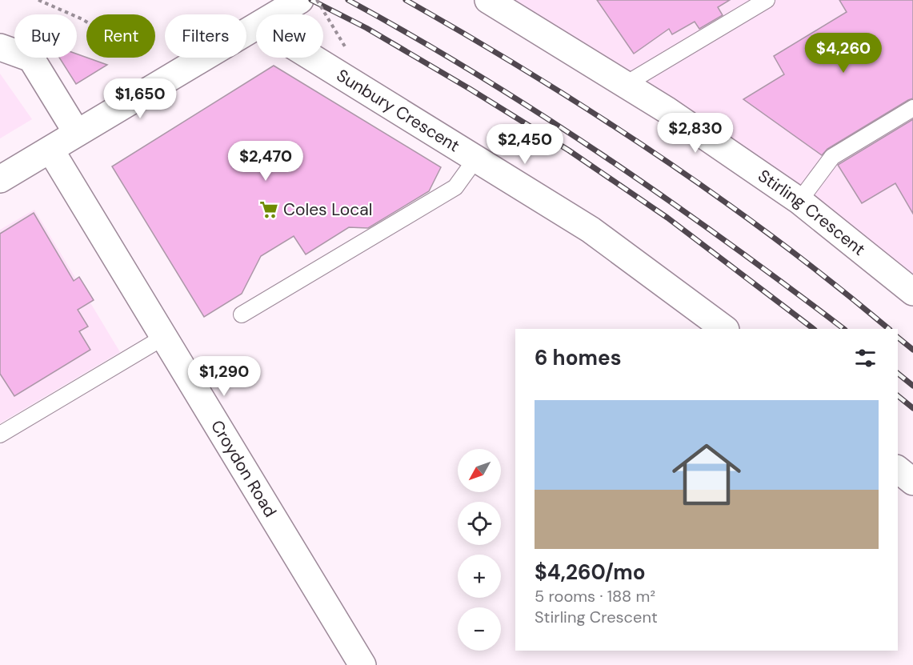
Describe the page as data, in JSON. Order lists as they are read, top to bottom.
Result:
{
  "streets": {
    "street": ["Sunbury Crescent", "Stirling Crescent", "Croydon Road"]
  },
  "places": {
    "supermarket": ["Coles Local"]
  },
  "north": "bottom left",
  "page": {
    "chip": [
      "Buy",
      "Rent",
      "Filters",
      "New"
    ],
    "price": [
      "$4,260",
      "$1,650",
      "$2,830",
      "$2,450",
      "$2,470",
      "$1,290"
    ],
    "heading": "6 homes",
    "list": [
      {
        "name": "$4,260/mo",
        "note": "5 rooms · 188 m² · Stirling Crescent"
      }
    ],
    "map_buttons": ["+", "−"]
  }
}
